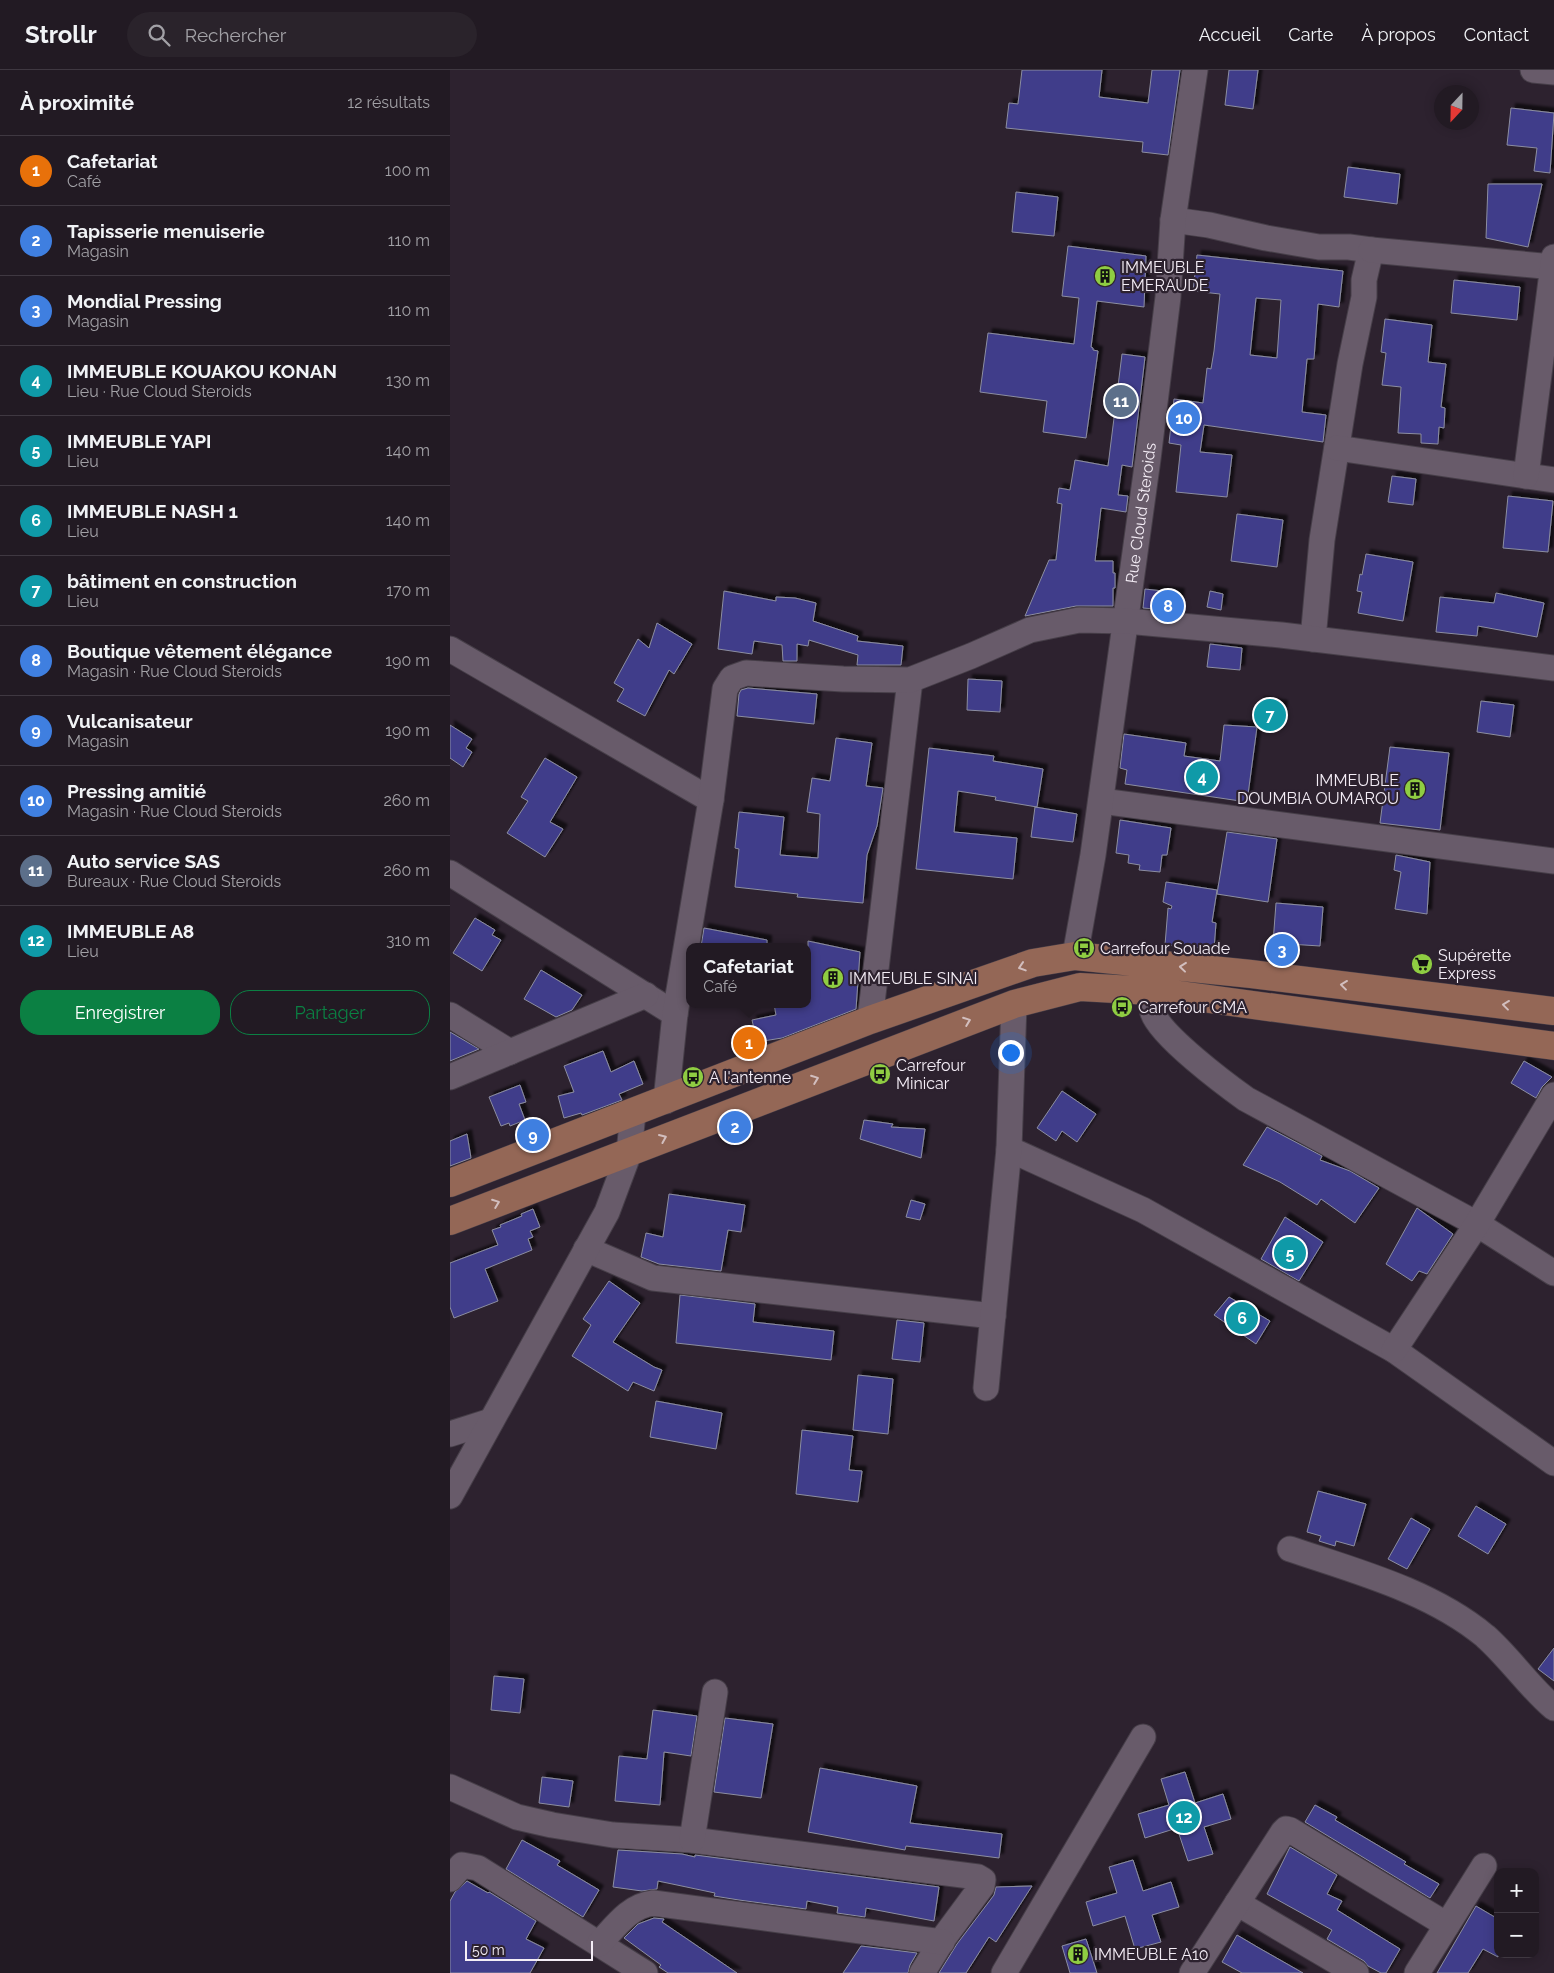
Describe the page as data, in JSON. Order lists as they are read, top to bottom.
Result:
{
  "streets": {
    "street": ["Rue Cloud Steroids"]
  },
  "places": {
    "building": [
      "IMMEUBLE EMERAUDE",
      "IMMEUBLE DOUMBIA OUMAROU",
      "IMMEUBLE SINAI",
      "IMMEUBLE A10"
    ],
    "bus stop": [
      "Carrefour Souade",
      "Carrefour CMA",
      "Carrefour Minicar",
      "A l'antenne"
    ],
    "supermarket": ["Supérette Express"]
  },
  "scale_bar": "50 m",
  "north": "bottom",
  "page": {
    "header": "Strollr",
    "search": "Rechercher",
    "nav": [
      "Accueil",
      "Carte",
      "À propos",
      "Contact"
    ],
    "heading": ["À proximité", "12 résultats"],
    "list": [
      {
        "mark": "1",
        "name": "Cafetariat",
        "note": "Café",
        "value": "100 m"
      },
      {
        "mark": "2",
        "name": "Tapisserie menuiserie",
        "note": "Magasin",
        "value": "110 m"
      },
      {
        "mark": "3",
        "name": "Mondial Pressing",
        "note": "Magasin",
        "value": "110 m"
      },
      {
        "mark": "4",
        "name": "IMMEUBLE KOUAKOU KONAN",
        "note": "Lieu · Rue Cloud Steroids",
        "value": "130 m"
      },
      {
        "mark": "5",
        "name": "IMMEUBLE YAPI",
        "note": "Lieu",
        "value": "140 m"
      },
      {
        "mark": "6",
        "name": "IMMEUBLE NASH 1",
        "note": "Lieu",
        "value": "140 m"
      },
      {
        "mark": "7",
        "name": "bâtiment en construction",
        "note": "Lieu",
        "value": "170 m"
      },
      {
        "mark": "8",
        "name": "Boutique vêtement élégance",
        "note": "Magasin · Rue Cloud Steroids",
        "value": "190 m"
      },
      {
        "mark": "9",
        "name": "Vulcanisateur",
        "note": "Magasin",
        "value": "190 m"
      },
      {
        "mark": "10",
        "name": "Pressing amitié",
        "note": "Magasin · Rue Cloud Steroids",
        "value": "260 m"
      },
      {
        "mark": "11",
        "name": "Auto service SAS",
        "note": "Bureaux · Rue Cloud Steroids",
        "value": "260 m"
      },
      {
        "mark": "12",
        "name": "IMMEUBLE A8",
        "note": "Lieu",
        "value": "310 m"
      }
    ],
    "pins": [
      "11",
      "10",
      "8",
      "7",
      "4",
      "3",
      "1",
      "2",
      "9",
      "5",
      "6",
      "12"
    ],
    "popup": ["Cafetariat", "Café"],
    "buttons": ["Enregistrer", "Partager"],
    "map_buttons": ["+", "−"],
    "scale": "50 m"
  }
}
